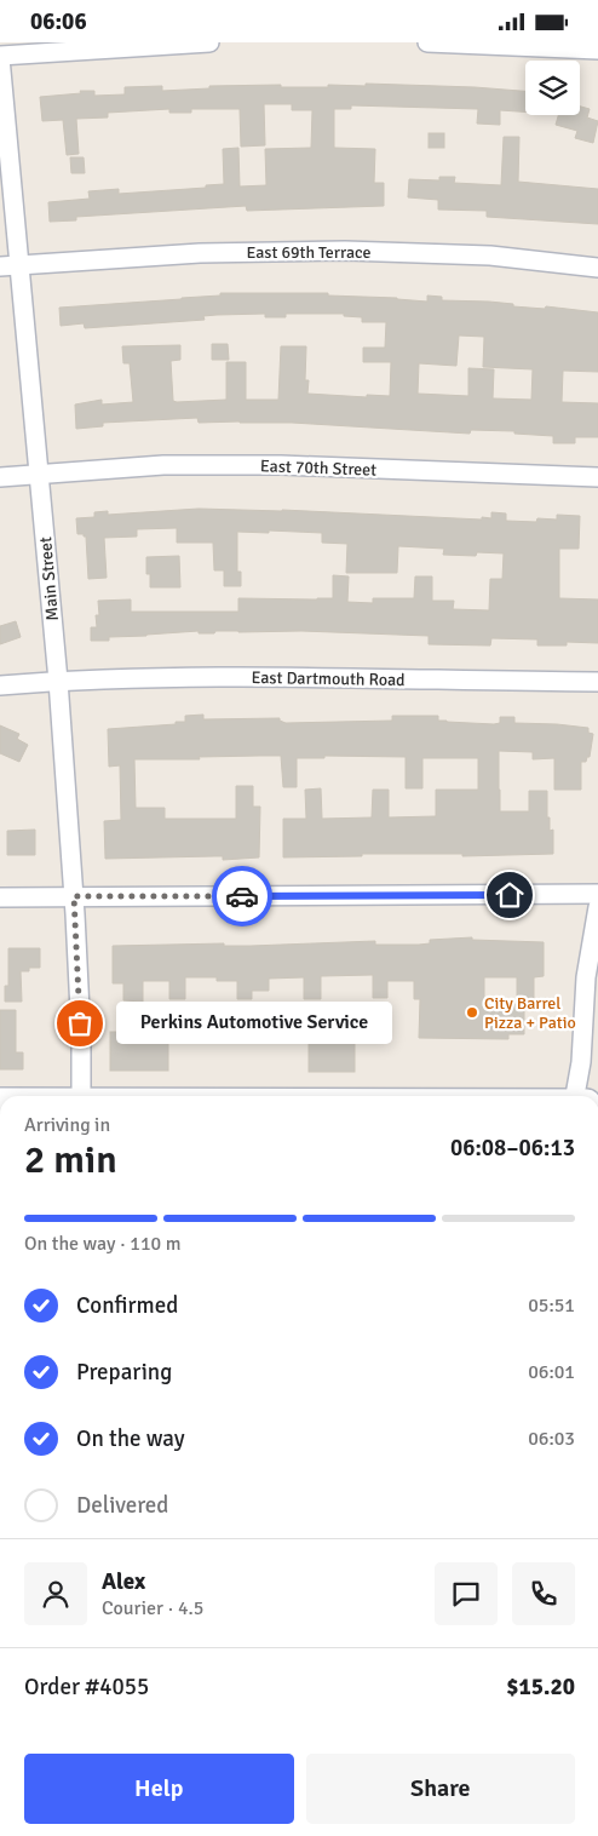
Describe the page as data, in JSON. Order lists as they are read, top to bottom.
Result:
{
  "streets": {
    "street": [
      "East 69th Terrace",
      "East 70th Street",
      "Main Street",
      "East Dartmouth Road"
    ]
  },
  "crossings": [
    ["East 69th Terrace", "Main Street"],
    ["East 70th Street", "Main Street"],
    ["Main Street", "East Dartmouth Road"]
  ],
  "places": ["City Barrel Pizza + Patio", "Perkins Automotive Service"],
  "page": {
    "status": "06:06",
    "bubble": "Perkins Automotive Service",
    "heading": ["2 min", "Arriving in", "06:08–06:13"],
    "panel": [
      "Alex",
      "Courier · 4.5",
      "Order #4055",
      "$15.20"
    ],
    "bar": "On the way · 110 m",
    "list": [
      ["Confirmed", "05:51"],
      ["Preparing", "06:01"],
      ["On the way", "06:03"],
      "Delivered"
    ],
    "buttons": ["Help", "Share"]
  }
}
